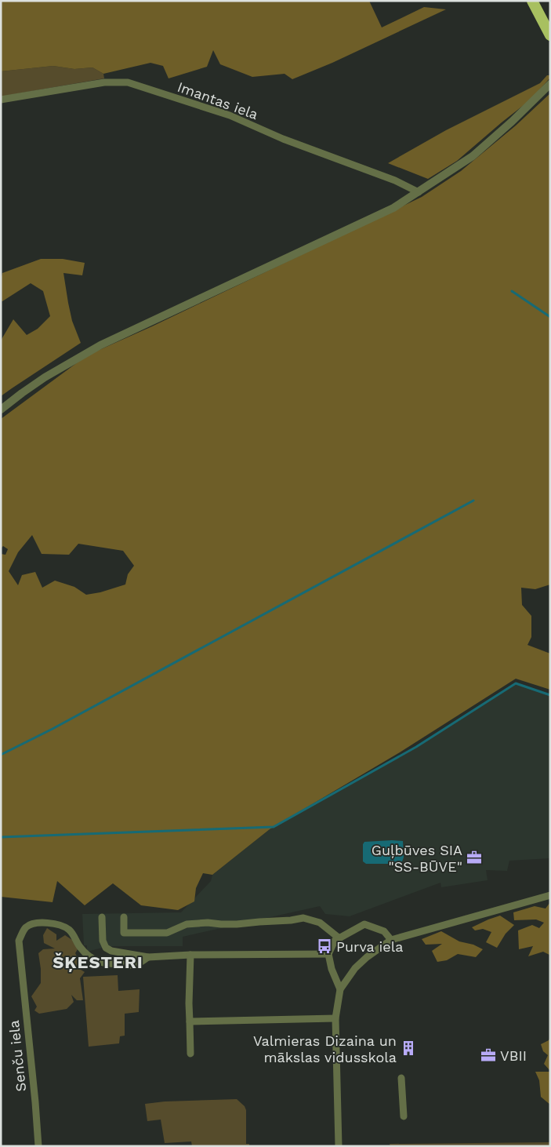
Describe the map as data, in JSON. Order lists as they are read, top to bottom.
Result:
{
  "streets": {
    "street": ["Imantas iela", "Senču iela"]
  },
  "districts": ["ŠĶESTERI"],
  "places": {
    "office": ["Guļbūves SIA \"SS-BŪVE\"", "VBII"],
    "bus stop": ["Purva iela"],
    "building": ["Valmieras Dizaina un mākslas vidusskola"]
  }
}
